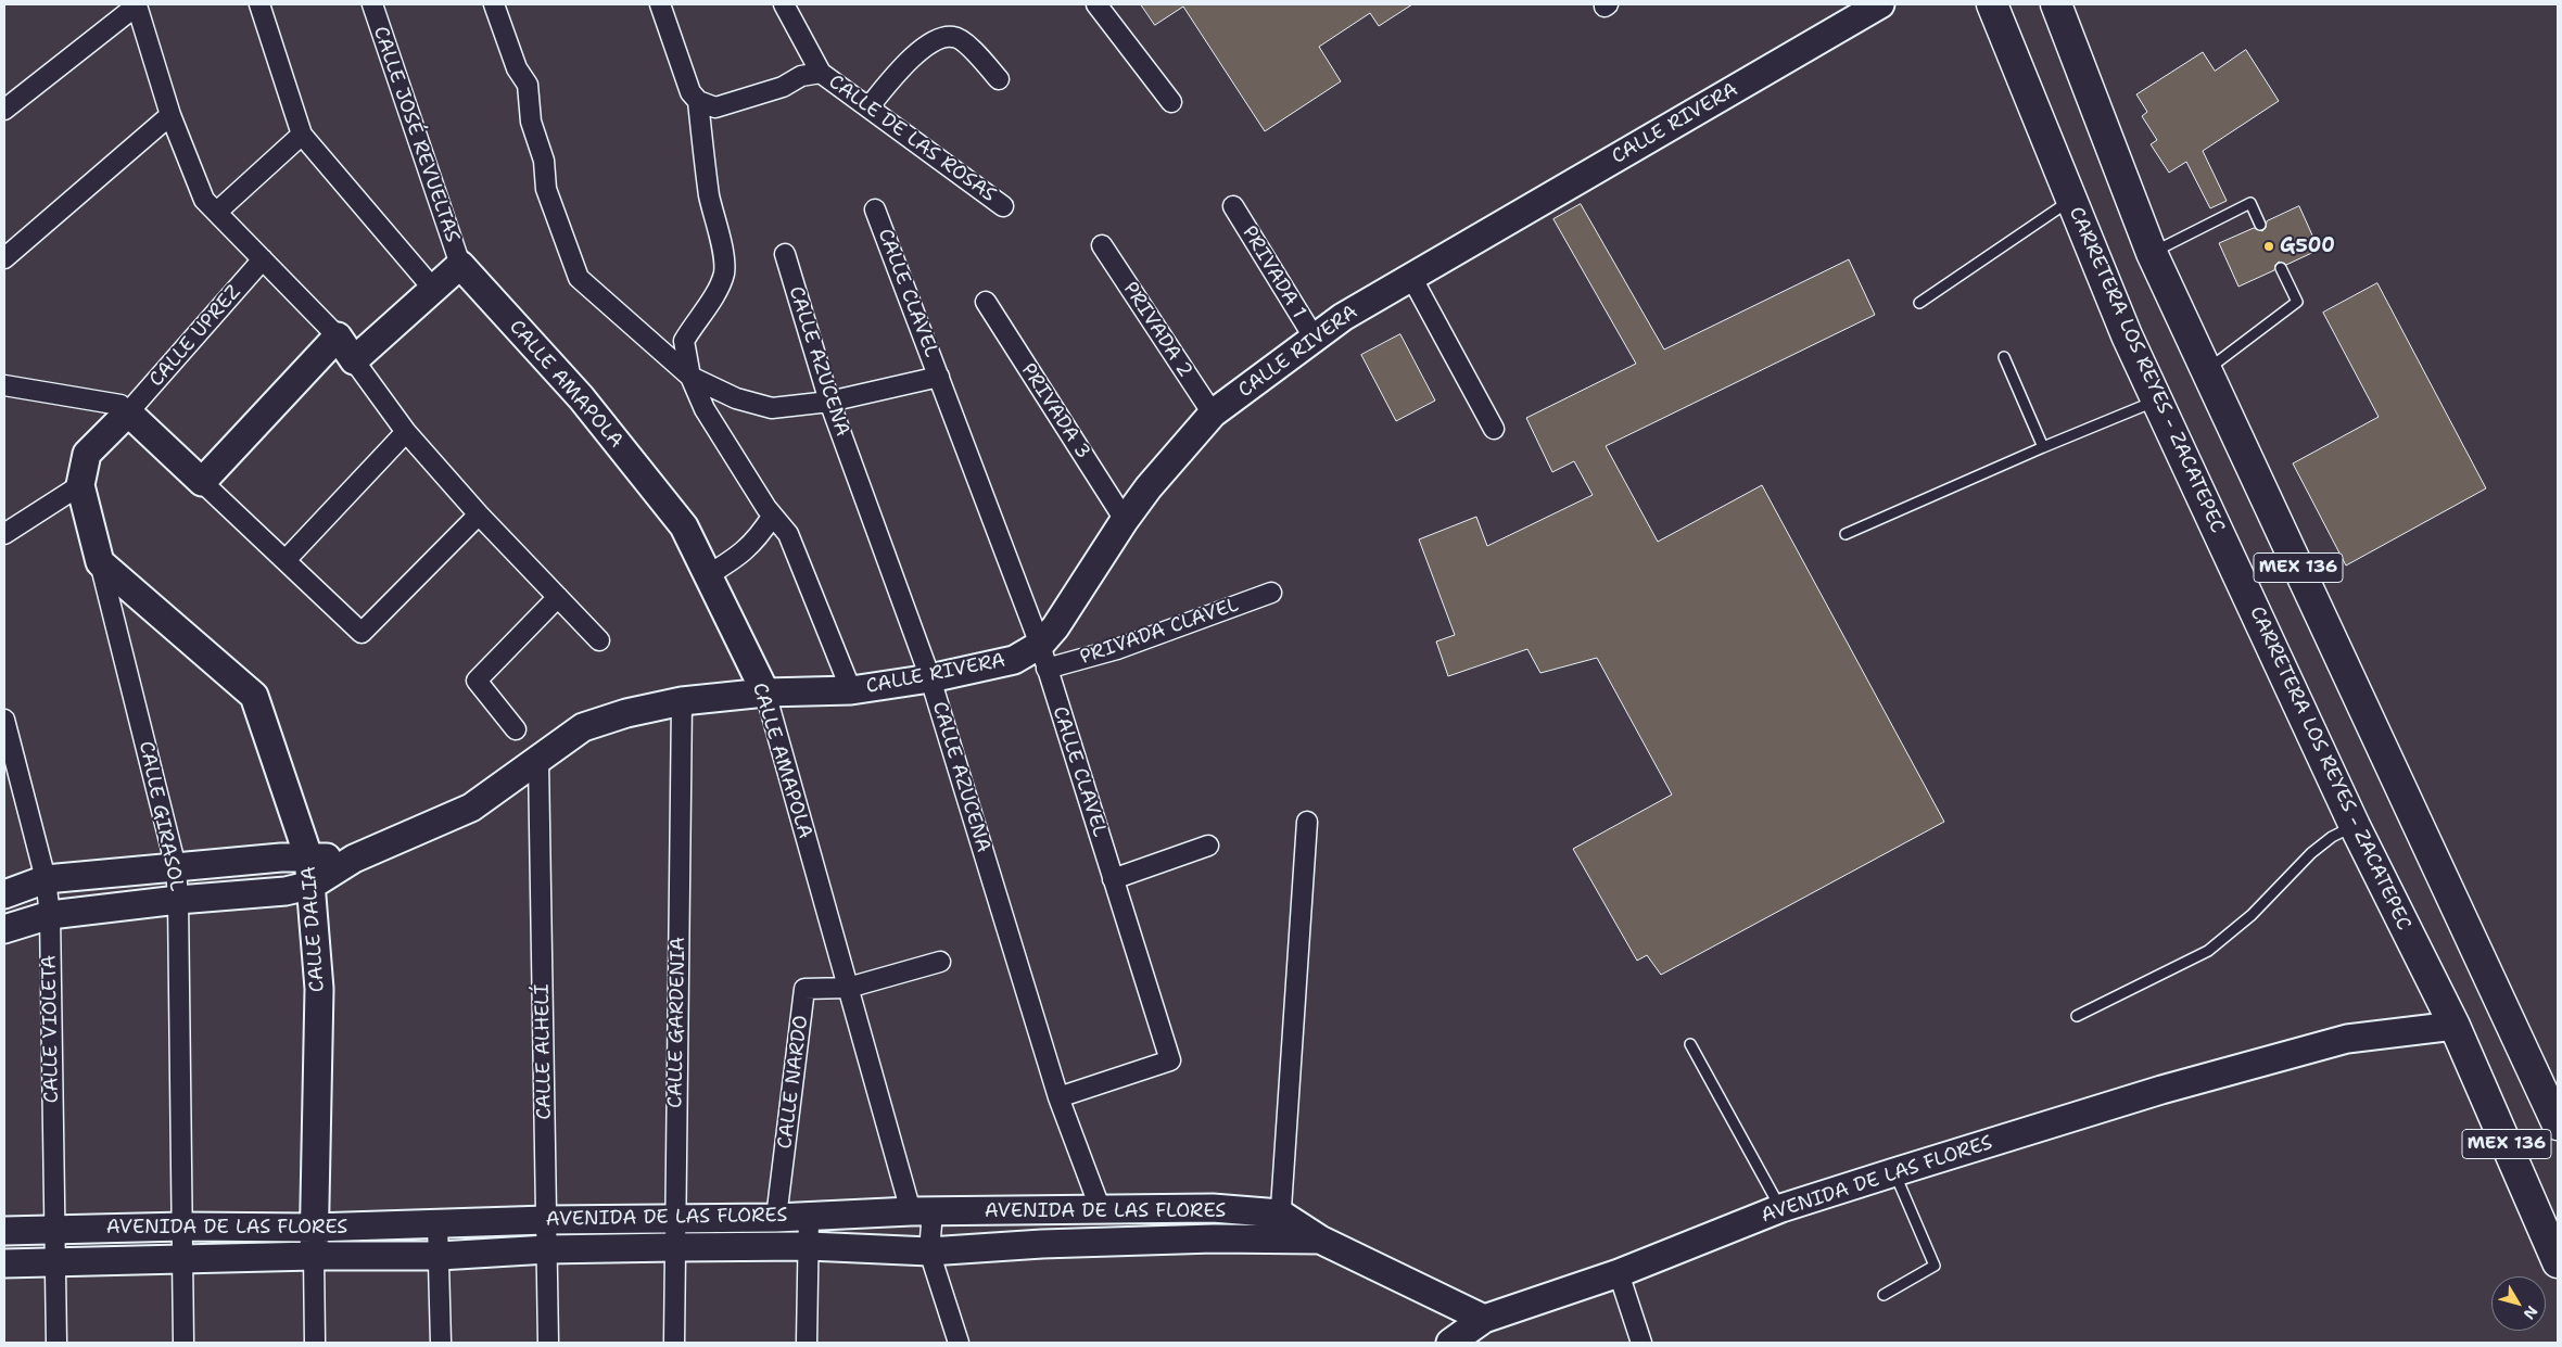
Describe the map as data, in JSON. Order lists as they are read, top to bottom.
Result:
{
  "streets": {
    "main road": [
      "CALLE RIVERA",
      "CARRETERA LOS REYES - ZACATEPEC",
      "CALLE AMAPOLA",
      "MEX 136",
      "CALLE GIRASOL",
      "CALLE DALIA",
      "AVENIDA DE LAS FLORES"
    ],
    "street": [
      "CALLE JOSÉ REVUELTAS",
      "CALLE DE LAS ROSAS",
      "PRIVADA 1",
      "CALLE CLAVEL",
      "PRIVADA 2",
      "CALLE UPREZ",
      "CALLE AZUCENA",
      "PRIVADA 3",
      "PRIVADA CLAVEL",
      "CALLE GARDENIA",
      "CALLE VIOLETA",
      "CALLE ALHELÍ",
      "CALLE NARDO"
    ]
  },
  "crossings": [
    ["CALLE RIVERA", "PRIVADA 1"],
    ["CALLE RIVERA", "CALLE CLAVEL"],
    ["CALLE RIVERA", "PRIVADA 2"],
    ["CALLE RIVERA", "CALLE AZUCENA"],
    ["CALLE RIVERA", "CALLE AMAPOLA"],
    ["CALLE RIVERA", "PRIVADA 3"],
    ["CALLE RIVERA", "PRIVADA CLAVEL"],
    ["CALLE JOSÉ REVUELTAS", "CALLE AMAPOLA"],
    ["CALLE CLAVEL", "CALLE AZUCENA"],
    ["CALLE CLAVEL", "PRIVADA CLAVEL"],
    ["CALLE UPREZ", "CALLE GIRASOL"],
    ["CALLE AZUCENA", "AVENIDA DE LAS FLORES"],
    ["CARRETERA LOS REYES - ZACATEPEC", "AVENIDA DE LAS FLORES"],
    ["CALLE AMAPOLA", "CALLE NARDO"],
    ["CALLE AMAPOLA", "AVENIDA DE LAS FLORES"],
    ["CALLE GIRASOL", "CALLE DALIA"],
    ["CALLE GIRASOL", "AVENIDA DE LAS FLORES"],
    ["CALLE DALIA", "AVENIDA DE LAS FLORES"],
    ["CALLE GARDENIA", "AVENIDA DE LAS FLORES"],
    ["CALLE VIOLETA", "AVENIDA DE LAS FLORES"],
    ["CALLE ALHELÍ", "AVENIDA DE LAS FLORES"],
    ["CALLE NARDO", "AVENIDA DE LAS FLORES"]
  ],
  "places": ["G500"],
  "north": "bottom right"
}
